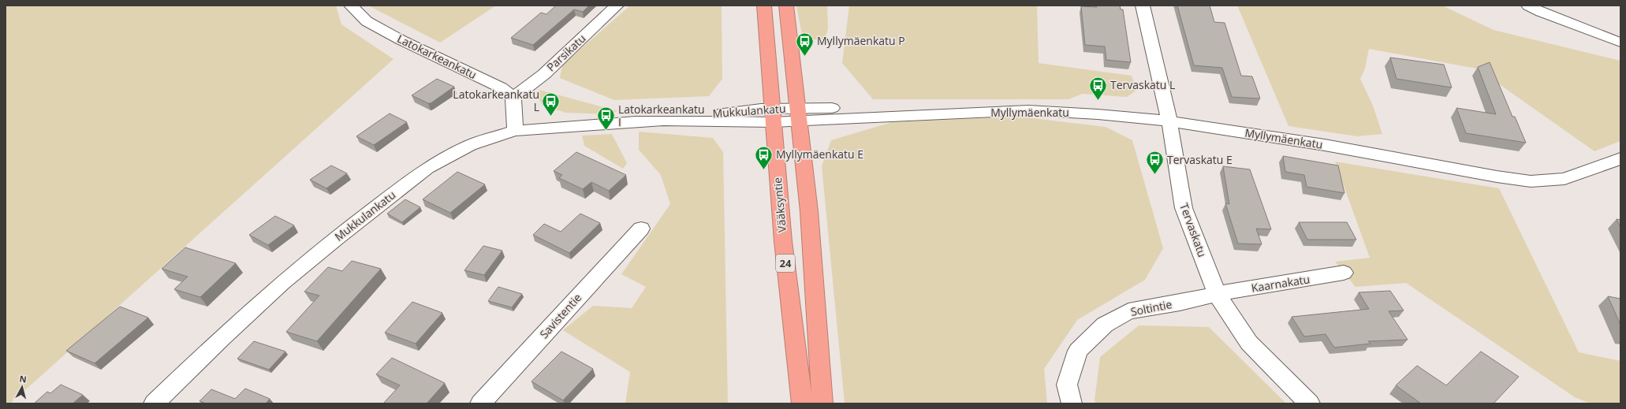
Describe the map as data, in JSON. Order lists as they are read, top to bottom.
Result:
{
  "streets": {
    "highway": ["Vääksyntie", "24"],
    "street": [
      "Parsikatu",
      "Latokarkeankatu",
      "Mukkulankatu",
      "Myllymäenkatu",
      "Tervaskatu",
      "Kaarnakatu",
      "Soltintie",
      "Savistentie"
    ]
  },
  "crossings": [
    ["Parsikatu", "Latokarkeankatu"],
    ["Mukkulankatu", "Myllymäenkatu"],
    ["Mukkulankatu", "Vääksyntie"],
    ["Myllymäenkatu", "Vääksyntie"],
    ["Myllymäenkatu", "Tervaskatu"],
    ["Tervaskatu", "Kaarnakatu"],
    ["Tervaskatu", "Soltintie"],
    ["Kaarnakatu", "Soltintie"]
  ],
  "places": {
    "bus stop": [
      "Myllymäenkatu P",
      "Tervaskatu L",
      "Latokarkeankatu L",
      "Latokarkeankatu I",
      "Myllymäenkatu E",
      "Tervaskatu E"
    ]
  },
  "north": "top"
}
